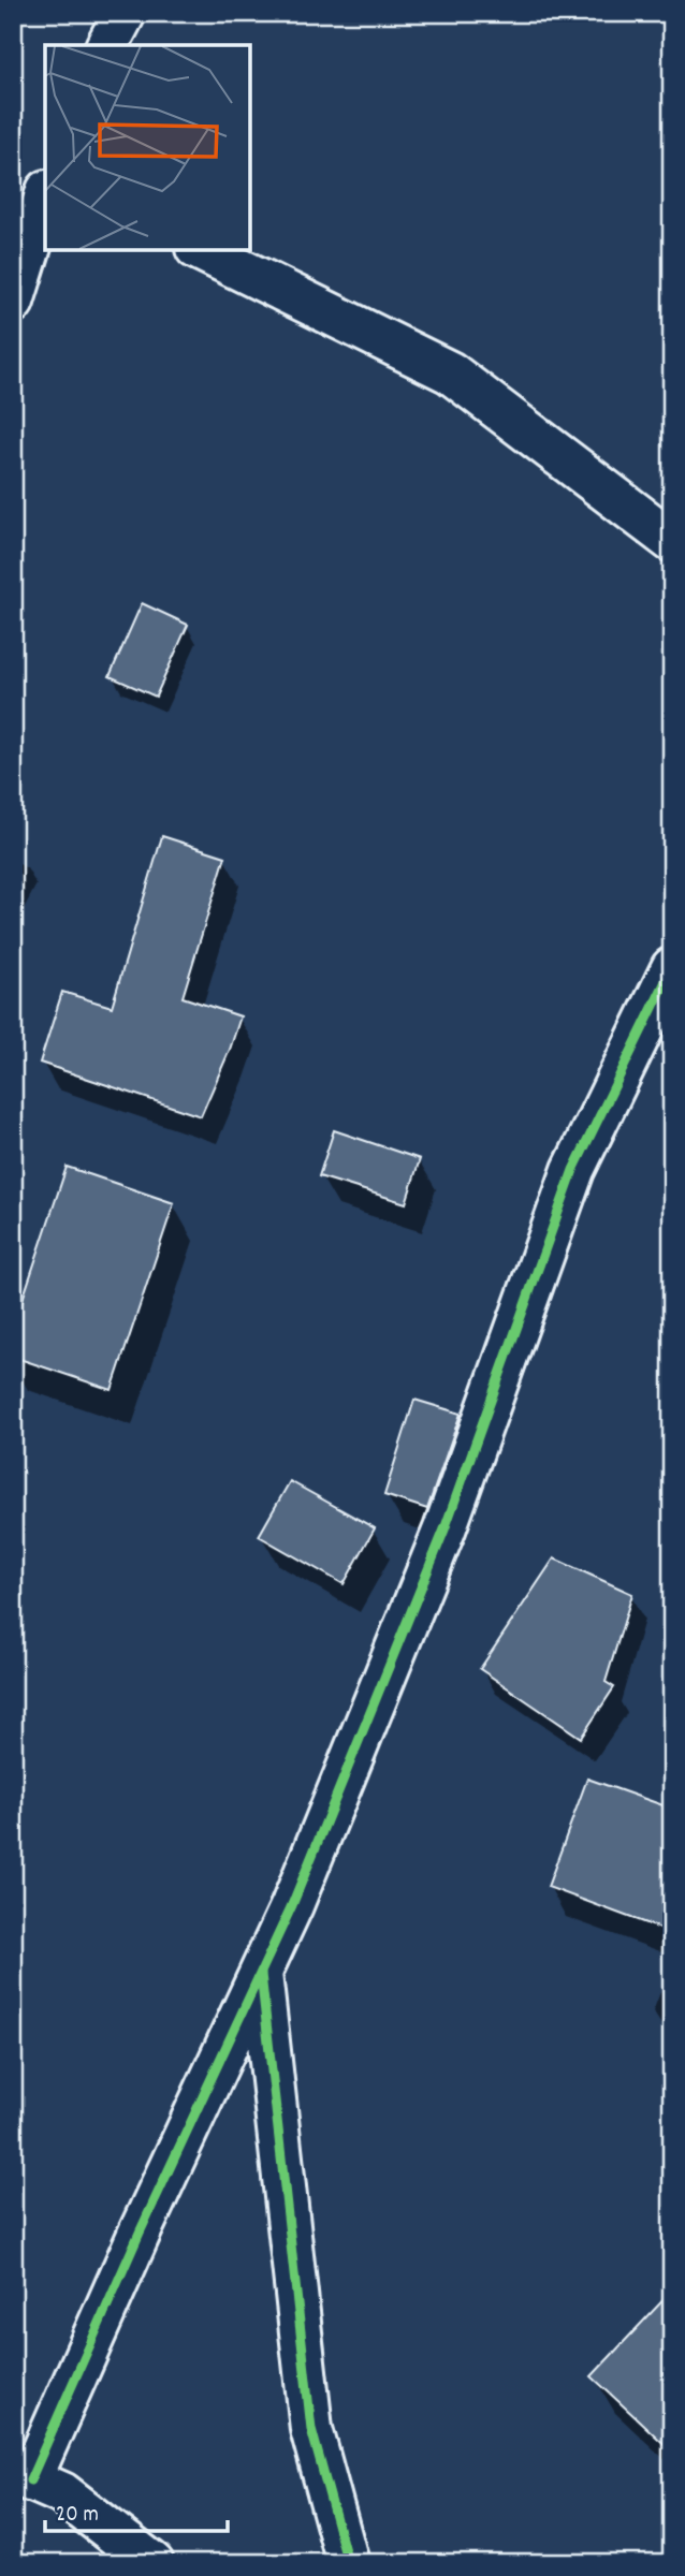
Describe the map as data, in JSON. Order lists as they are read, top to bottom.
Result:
{
  "scale_bar": "20 m"
}
